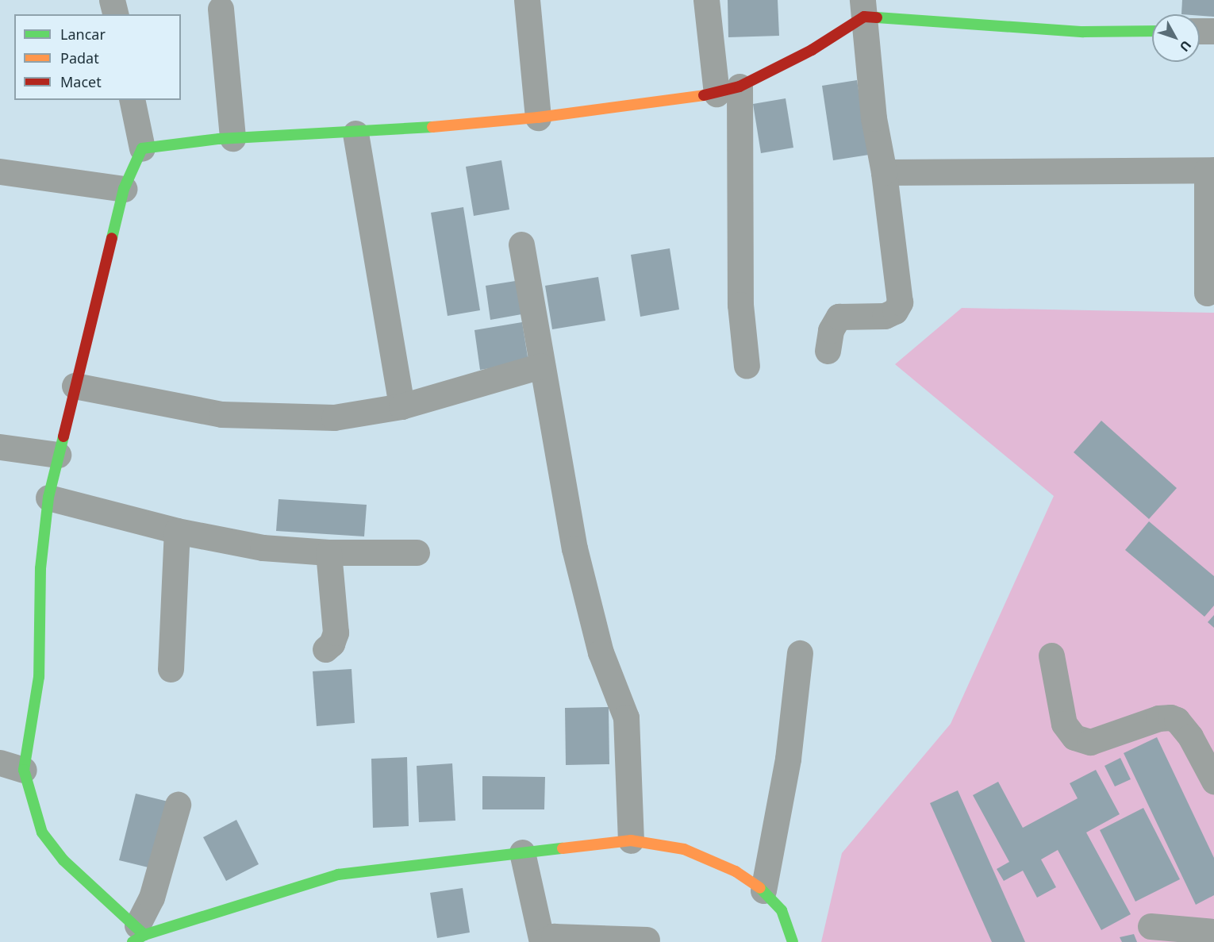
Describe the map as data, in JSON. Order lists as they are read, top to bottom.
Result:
{
  "legend": ["Lancar", "Padat", "Macet"],
  "north": "bottom right"
}
